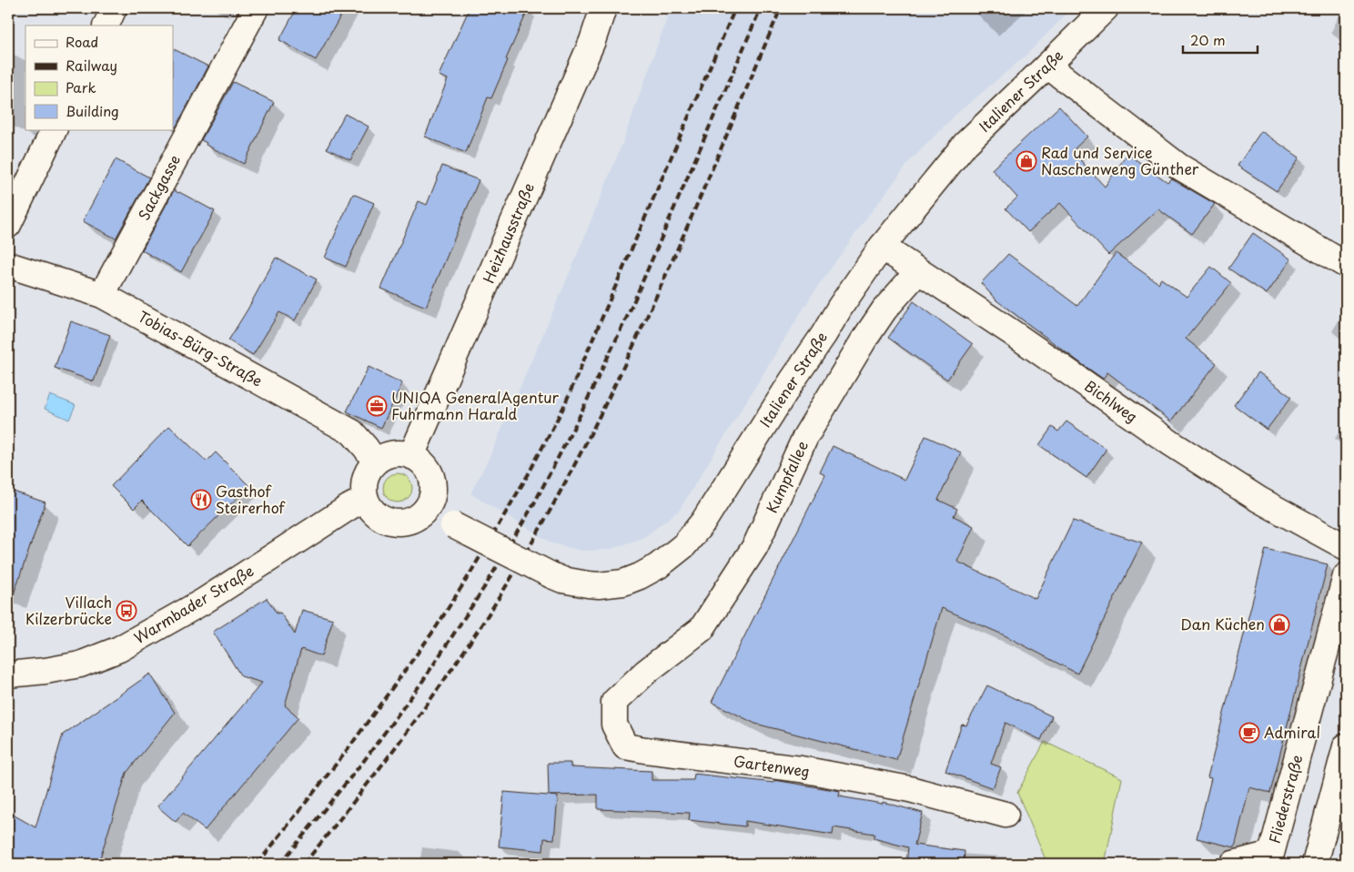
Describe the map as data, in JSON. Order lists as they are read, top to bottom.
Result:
{
  "streets": {
    "street": [
      "Italiener Straße",
      "Sackgasse",
      "Heizhausstraße",
      "Tobias-Bürg-Straße",
      "Bichlweg",
      "Kumpfallee",
      "Warmbader Straße",
      "Gartenweg",
      "Fliederstraße"
    ]
  },
  "crossings": [
    ["Italiener Straße", "Heizhausstraße"],
    ["Italiener Straße", "Tobias-Bürg-Straße"],
    ["Italiener Straße", "Bichlweg"],
    ["Italiener Straße", "Warmbader Straße"],
    ["Sackgasse", "Tobias-Bürg-Straße"],
    ["Heizhausstraße", "Tobias-Bürg-Straße"],
    ["Heizhausstraße", "Warmbader Straße"],
    ["Tobias-Bürg-Straße", "Warmbader Straße"],
    ["Bichlweg", "Kumpfallee"],
    ["Kumpfallee", "Gartenweg"]
  ],
  "places": {
    "shop": ["Rad und Service Naschenweng Günther", "Dan Küchen"],
    "office": ["UNIQA GeneralAgentur Fuhrmann Harald"],
    "restaurant": ["Gasthof Steirerhof"],
    "bus stop": ["Villach Kilzerbrücke"],
    "cafe": ["Admiral"]
  },
  "legend": [
    "Road",
    "Railway",
    "Park",
    "Building"
  ],
  "scale_bar": "20 m"
}
